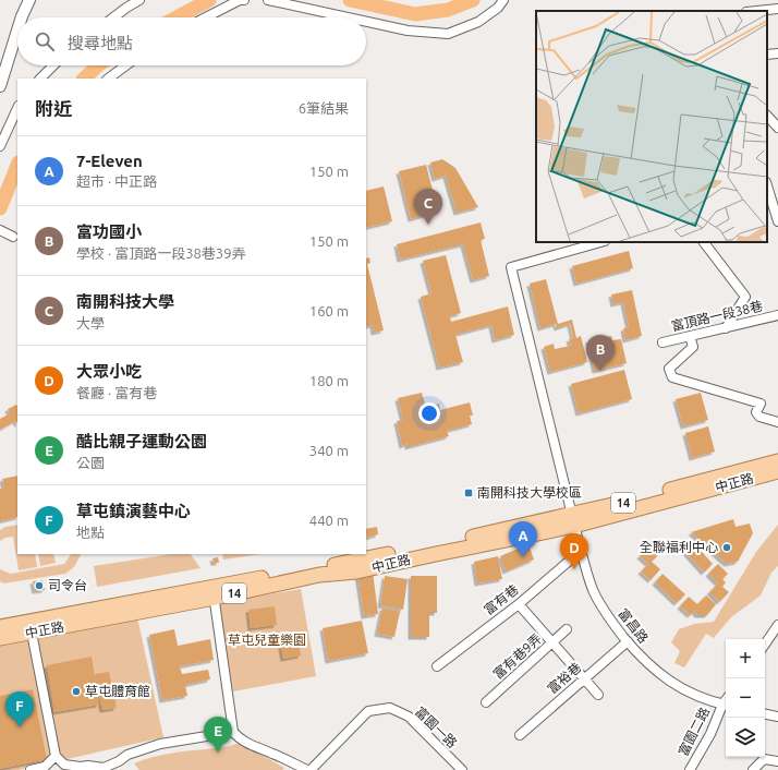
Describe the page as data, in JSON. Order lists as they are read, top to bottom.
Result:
{
  "streets": {
    "main road": ["中正路", "14"],
    "street": [
      "富頂路一段38巷",
      "富有巷",
      "富昌路",
      "富有巷9弄",
      "富裕巷",
      "富園一路",
      "富園二路"
    ]
  },
  "crossings": [
    ["中正路", "富昌路"],
    ["富有巷", "富昌路"],
    ["富昌路", "富裕巷"],
    ["富昌路", "富園二路"]
  ],
  "parks": ["草屯兒童樂園"],
  "places": {
    "transit": ["南開科技大學校區"],
    "other": ["全聯福利中心", "司令台", "草屯體育館"]
  },
  "page": {
    "search": "搜尋地點",
    "heading": ["附近", "6筆結果"],
    "list": [
      {
        "mark": "A",
        "name": "7-Eleven",
        "note": "超市 · 中正路",
        "value": "150 m"
      },
      {
        "mark": "B",
        "name": "富功國小",
        "note": "學校 · 富頂路一段38巷39弄",
        "value": "150 m"
      },
      {
        "mark": "C",
        "name": "南開科技大學",
        "note": "大學",
        "value": "160 m"
      },
      {
        "mark": "D",
        "name": "大眾小吃",
        "note": "餐廳 · 富有巷",
        "value": "180 m"
      },
      {
        "mark": "E",
        "name": "酷比親子運動公園",
        "note": "公園",
        "value": "340 m"
      },
      {
        "mark": "F",
        "name": "草屯鎮演藝中心",
        "note": "地點",
        "value": "440 m"
      }
    ],
    "pins": [
      "C",
      "B",
      "A",
      "D",
      "F",
      "E"
    ],
    "map_buttons": ["+", "−"]
  }
}
